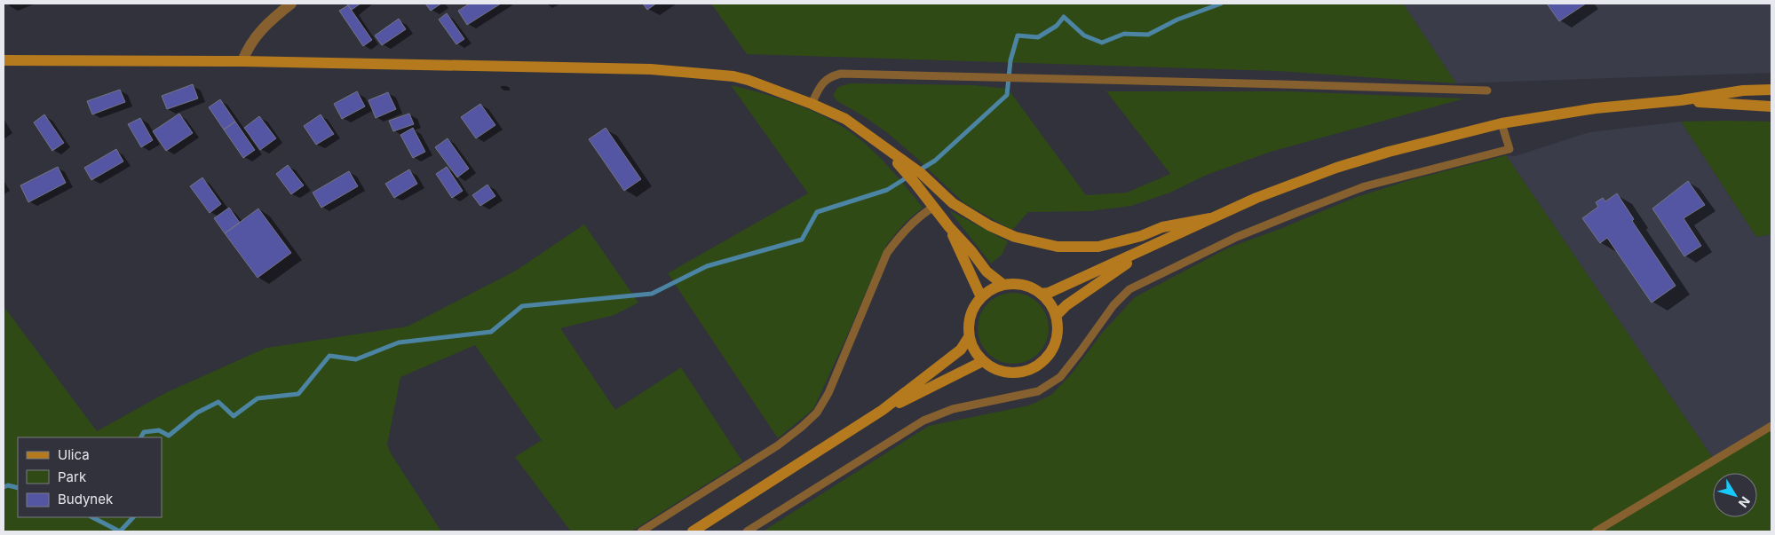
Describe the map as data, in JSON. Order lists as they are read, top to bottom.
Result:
{
  "legend": ["Ulica", "Park", "Budynek"],
  "north": "bottom right"
}
